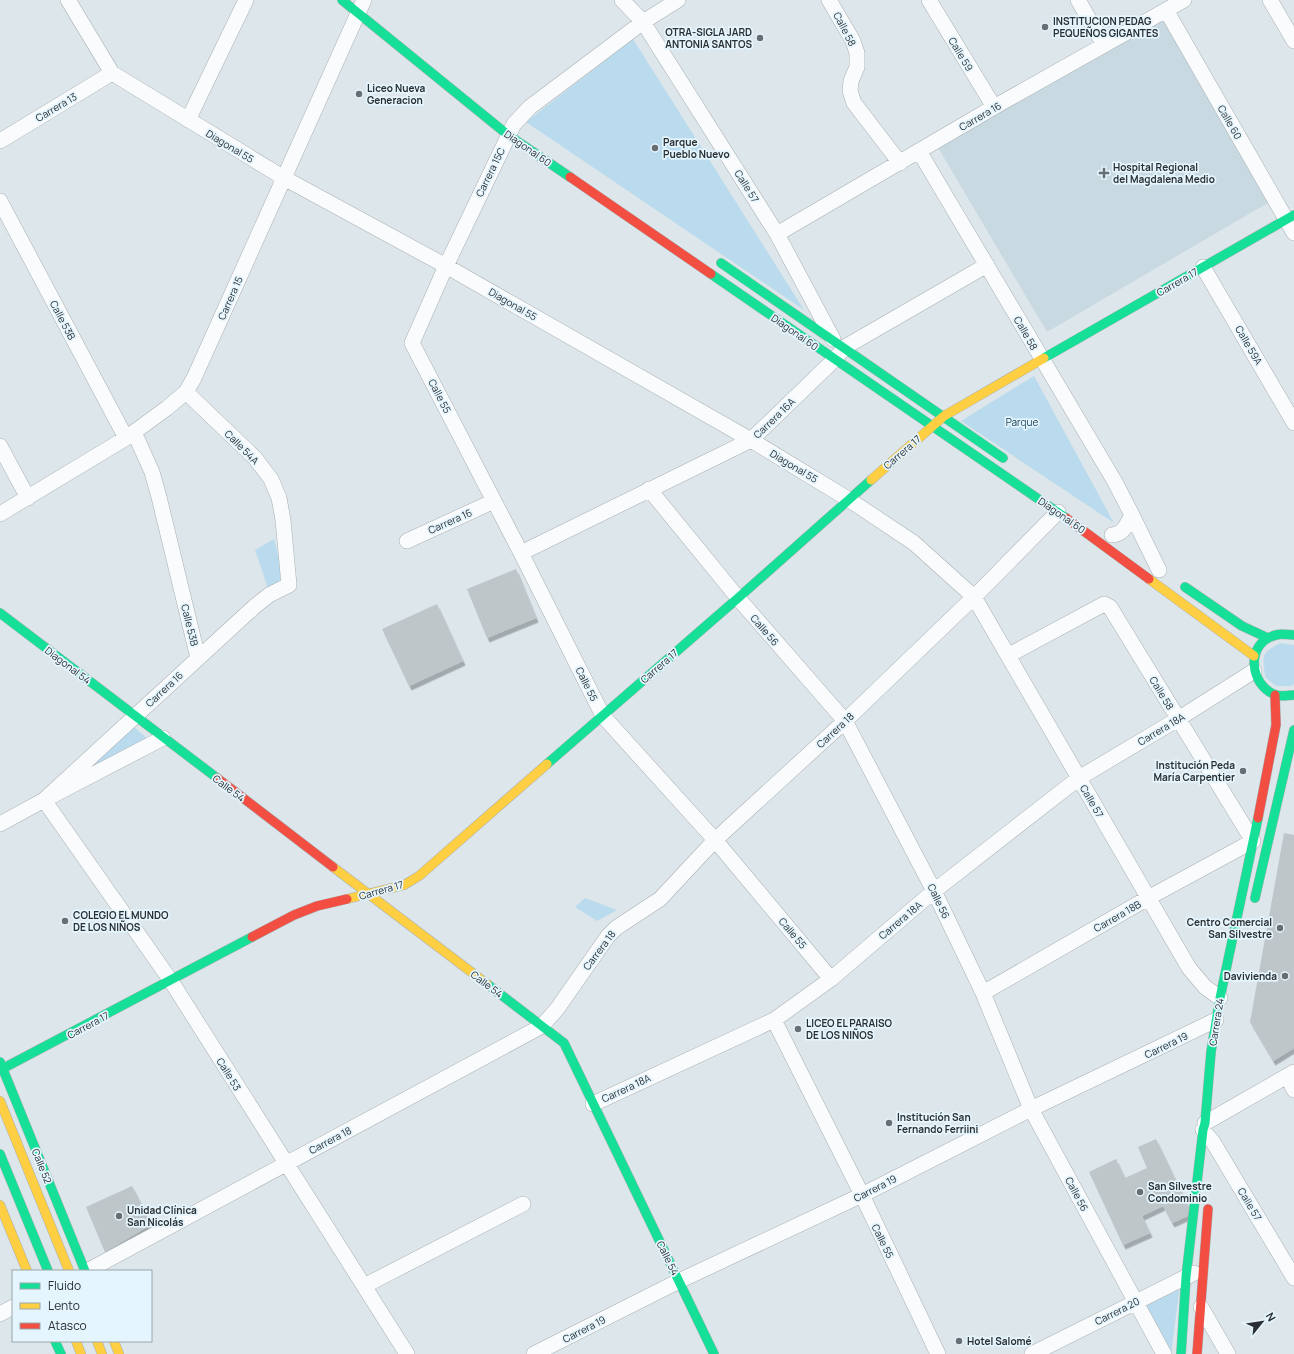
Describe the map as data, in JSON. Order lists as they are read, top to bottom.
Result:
{
  "streets": {
    "street": [
      "Calle 58",
      "Calle 59",
      "Carrera 13",
      "Carrera 16",
      "Calle 60",
      "Diagonal 55",
      "Diagonal 60",
      "Carrera 15C",
      "Calle 57",
      "Carrera 17",
      "Carrera 15",
      "Calle 53B",
      "Calle 59A",
      "Calle 55",
      "Carrera 16A",
      "Calle 54A",
      "Calle 56",
      "Diagonal 54",
      "Carrera 18A",
      "Carrera 18",
      "Calle 54",
      "Carrera 18B",
      "Carrera 24",
      "Carrera 19",
      "Calle 53",
      "Calle 52",
      "Carrera 20"
    ]
  },
  "crossings": [
    ["Calle 58", "Carrera 16"],
    ["Calle 58", "Calle 57"],
    ["Calle 58", "Carrera 17"],
    ["Calle 58", "Carrera 16A"],
    ["Calle 58", "Carrera 18A"],
    ["Calle 58", "Carrera 18B"],
    ["Calle 58", "Carrera 24"],
    ["Calle 59", "Carrera 16"],
    ["Carrera 13", "Diagonal 55"],
    ["Carrera 16", "Calle 60"],
    ["Carrera 16", "Calle 57"],
    ["Carrera 16", "Calle 53B"],
    ["Carrera 16", "Calle 55"],
    ["Carrera 16", "Calle 54A"],
    ["Carrera 16", "Diagonal 54"],
    ["Carrera 16", "Calle 54"],
    ["Carrera 16", "Calle 53"],
    ["Calle 60", "Carrera 17"],
    ["Diagonal 55", "Carrera 15C"],
    ["Diagonal 55", "Calle 57"],
    ["Diagonal 55", "Carrera 17"],
    ["Diagonal 55", "Carrera 15"],
    ["Diagonal 55", "Carrera 16A"],
    ["Diagonal 55", "Carrera 18"],
    ["Diagonal 60", "Carrera 15C"],
    ["Diagonal 60", "Calle 57"],
    ["Diagonal 60", "Carrera 17"],
    ["Diagonal 60", "Carrera 15"],
    ["Diagonal 60", "Carrera 16A"],
    ["Diagonal 60", "Carrera 18"],
    ["Carrera 15C", "Calle 57"],
    ["Carrera 15C", "Calle 55"],
    ["Calle 57", "Carrera 16A"],
    ["Calle 57", "Carrera 18A"],
    ["Calle 57", "Carrera 18"],
    ["Calle 57", "Carrera 18B"],
    ["Calle 57", "Carrera 24"],
    ["Carrera 17", "Calle 59A"],
    ["Carrera 17", "Calle 55"],
    ["Carrera 17", "Calle 56"],
    ["Carrera 17", "Calle 54"],
    ["Carrera 17", "Calle 53"],
    ["Carrera 17", "Calle 52"],
    ["Carrera 15", "Calle 53B"],
    ["Carrera 15", "Calle 54A"],
    ["Calle 55", "Carrera 16A"],
    ["Calle 55", "Carrera 18A"],
    ["Calle 55", "Carrera 18"],
    ["Calle 55", "Carrera 19"],
    ["Carrera 16A", "Calle 56"],
    ["Calle 56", "Carrera 18A"],
    ["Calle 56", "Carrera 18"],
    ["Calle 56", "Carrera 18B"],
    ["Calle 56", "Carrera 19"],
    ["Calle 56", "Carrera 20"],
    ["Diagonal 54", "Calle 54"],
    ["Carrera 18A", "Calle 54"],
    ["Carrera 18", "Calle 54"],
    ["Carrera 18", "Calle 53"],
    ["Calle 54", "Carrera 19"],
    ["Carrera 18B", "Carrera 24"],
    ["Carrera 24", "Carrera 19"],
    ["Carrera 24", "Carrera 20"]
  ],
  "parks": ["Parque"],
  "places": {
    "other": [
      "INSTITUCION PEDAG PEQUEÑOS GIGANTES",
      "OTRA-SIGLA JARD ANTONIA SANTOS",
      "Liceo Nueva Generacion",
      "Parque Pueblo Nuevo",
      "Institución Peda María Carpentier",
      "COLEGIO EL MUNDO DE LOS NIÑOS",
      "Centro Comercial San Silvestre",
      "Davivienda",
      "LICEO EL PARAISO DE LOS NIÑOS",
      "Institución San Fernando Ferriini",
      "San Silvestre Condominio",
      "Unidad Clínica San Nicolás",
      "Hotel Salomé"
    ],
    "health": ["Hospital Regional del Magdalena Medio"]
  },
  "legend": ["Fluido", "Lento", "Atasco"],
  "north": "top right"
}
